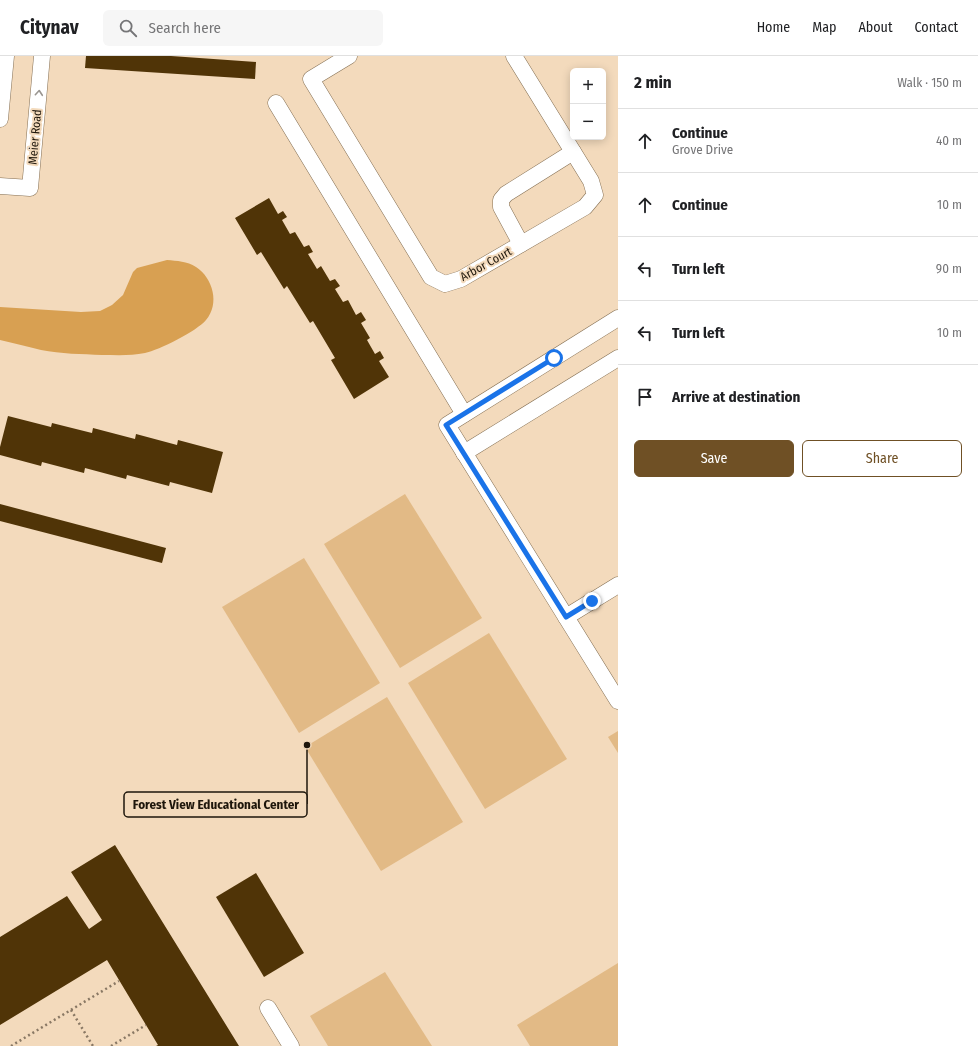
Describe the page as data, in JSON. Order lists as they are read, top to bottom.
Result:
{
  "streets": {
    "street": ["Meier Road", "Arbor Court"]
  },
  "one_way": ["Meier Road"],
  "places": ["Forest View Educational Center"],
  "page": {
    "header": "Citynav",
    "search": "Search here",
    "nav": [
      "Home",
      "Map",
      "About",
      "Contact"
    ],
    "heading": ["2 min", "Walk · 150 m"],
    "map_buttons": ["+", "−"],
    "list": [
      ["Continue", "Grove Drive", "40 m"],
      ["Continue", "10 m"],
      ["Turn left", "90 m"],
      ["Turn left", "10 m"],
      "Arrive at destination"
    ],
    "buttons": ["Save", "Share"]
  }
}
